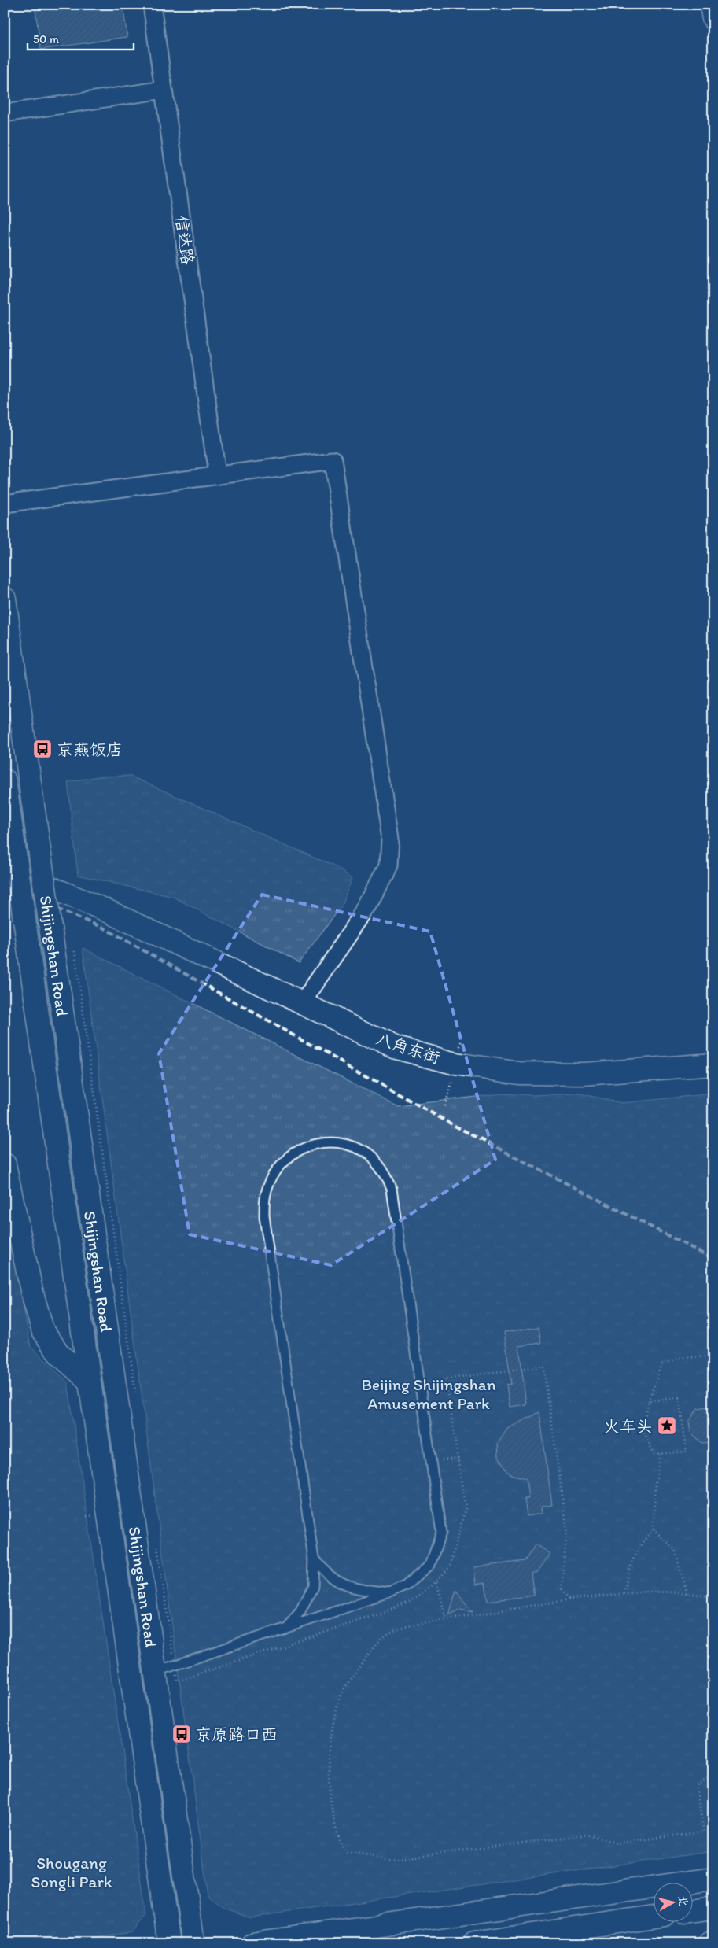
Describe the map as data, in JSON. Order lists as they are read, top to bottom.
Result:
{
  "streets": {
    "main road": ["Shijingshan Road", "八角东街"],
    "street": ["信达路"]
  },
  "parks": ["Beijing Shijingshan Amusement Park", "Shougang Songli Park"],
  "places": {
    "bus stop": ["京燕饭店", "京原路口西"],
    "place": ["火车头"]
  },
  "scale_bar": "50 m",
  "north": "right"
}
